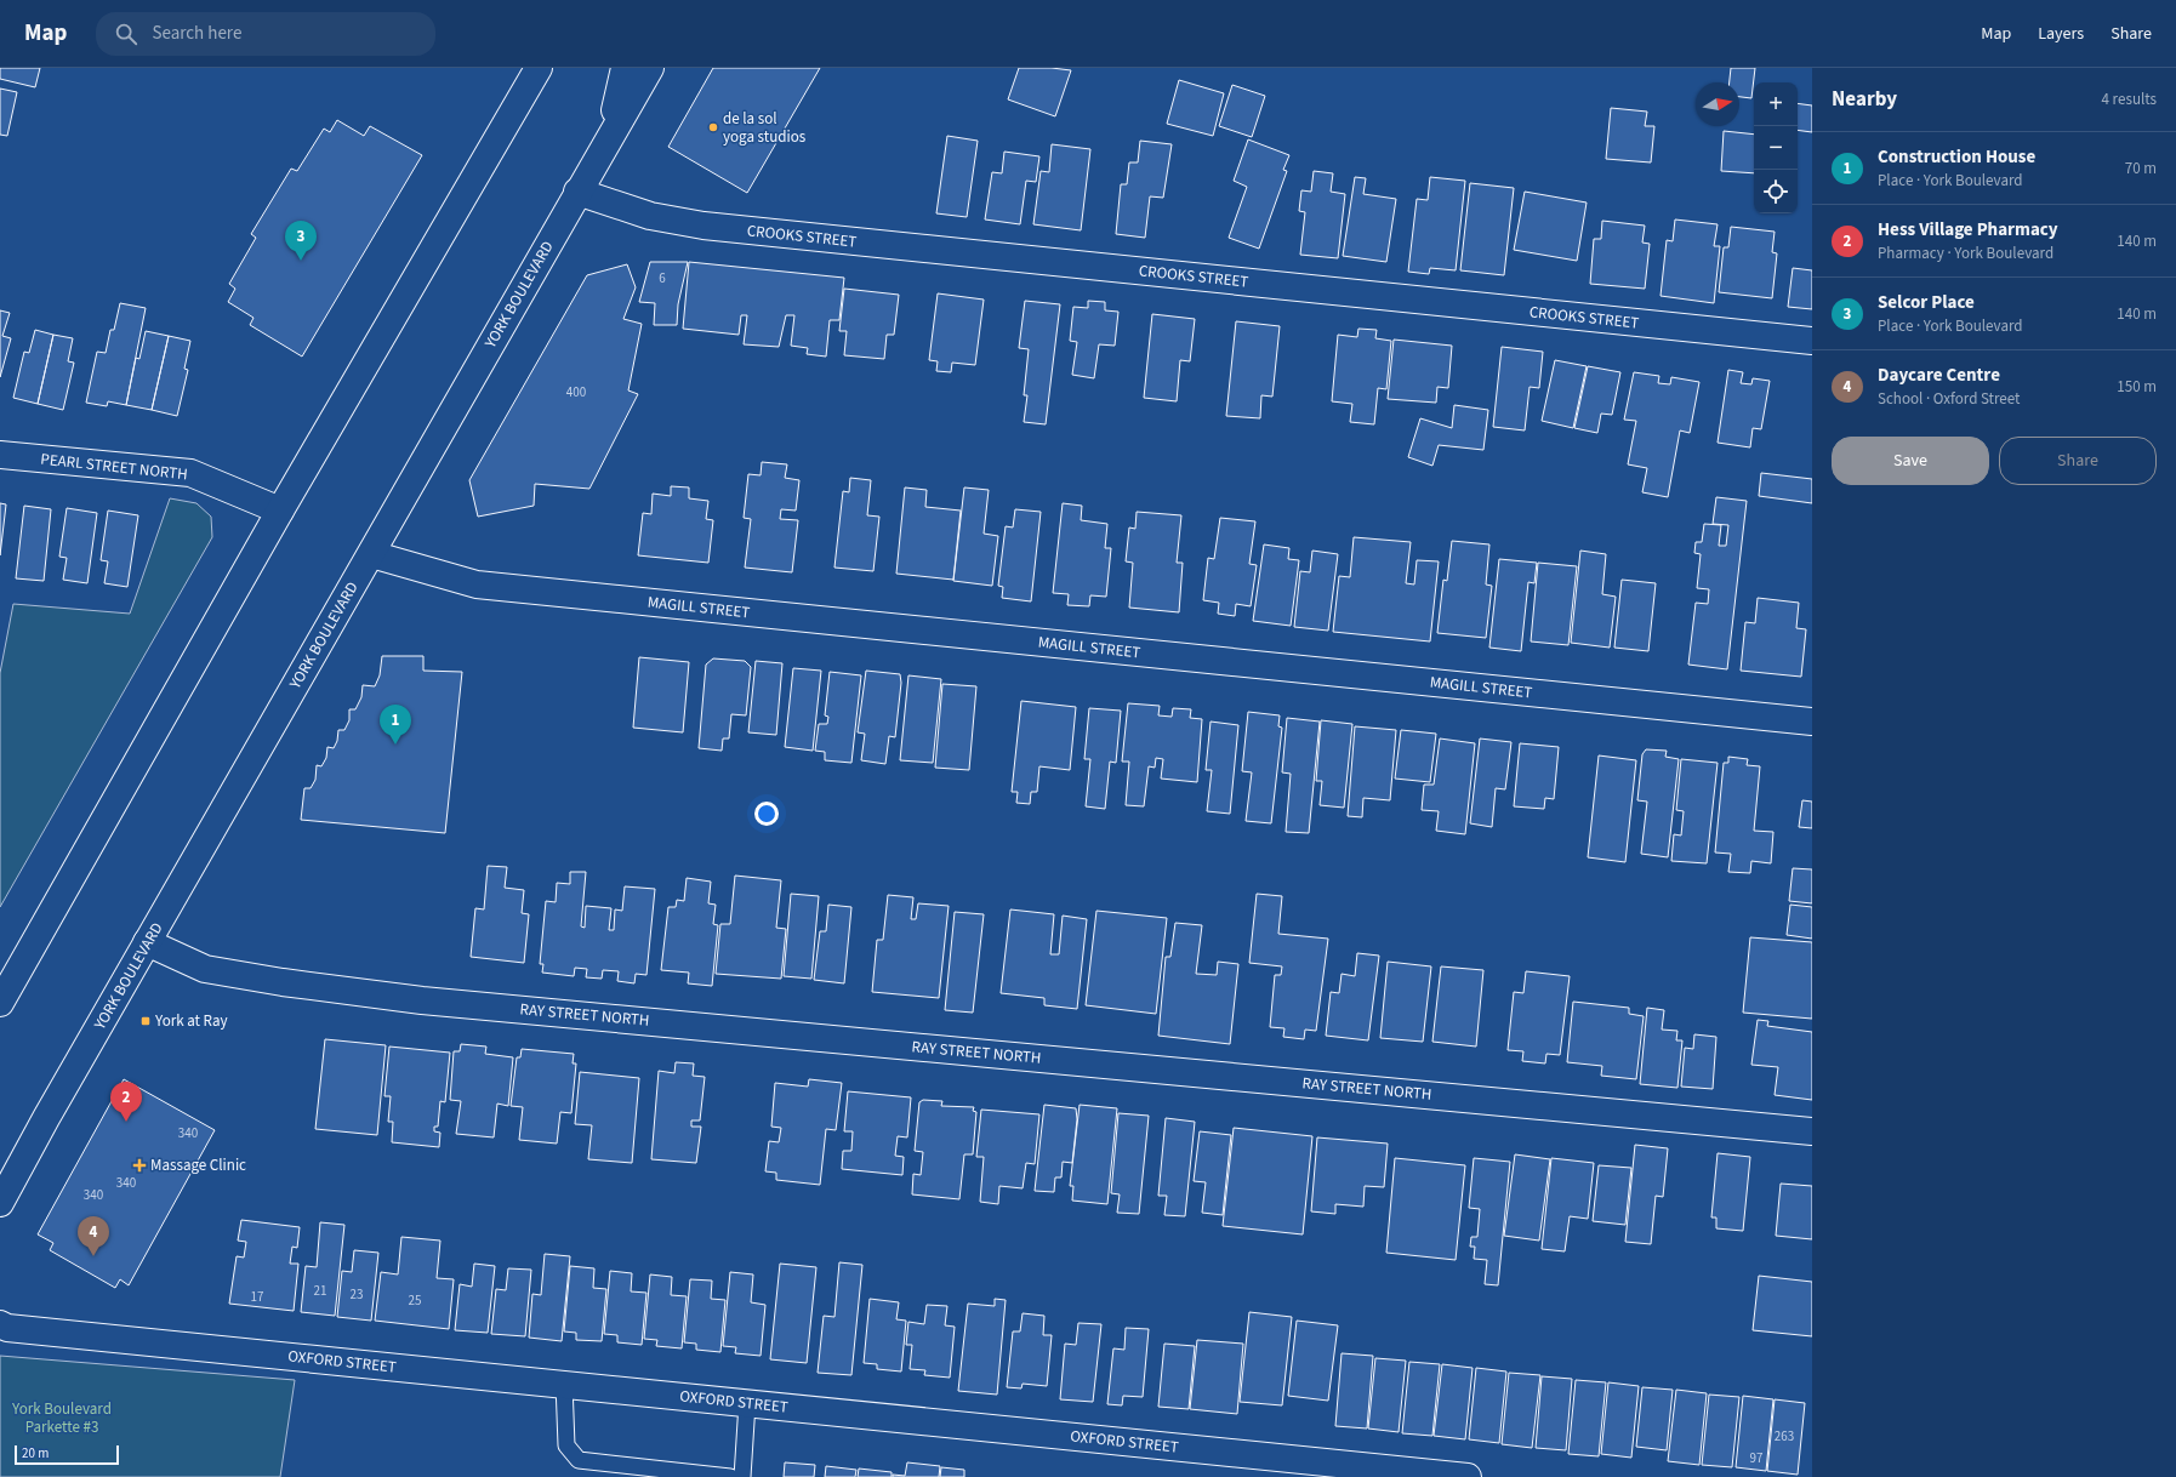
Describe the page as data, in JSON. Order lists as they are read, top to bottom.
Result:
{
  "streets": {
    "street": [
      "CROOKS STREET",
      "YORK BOULEVARD",
      "PEARL STREET NORTH",
      "MAGILL STREET",
      "RAY STREET NORTH",
      "OXFORD STREET"
    ]
  },
  "crossings": [
    ["CROOKS STREET", "YORK BOULEVARD"],
    ["YORK BOULEVARD", "MAGILL STREET"],
    ["YORK BOULEVARD", "RAY STREET NORTH"]
  ],
  "parks": ["York Boulevard Parkette #3"],
  "places": {
    "other": ["de la sol yoga studios"],
    "transit": ["York at Ray"],
    "health": ["Massage Clinic"]
  },
  "house_numbers": [
    "6",
    "400",
    "340",
    "340",
    "340",
    "21",
    "23",
    "17",
    "25",
    "263",
    "97"
  ],
  "scale_bar": "20 m",
  "north": "right",
  "page": {
    "header": "Map",
    "search": "Search here",
    "nav": ["Map", "Layers", "Share"],
    "heading": ["Nearby", "4 results"],
    "map_buttons": ["+", "−"],
    "list": [
      {
        "mark": "1",
        "name": "Construction House",
        "note": "Place · York Boulevard",
        "value": "70 m"
      },
      {
        "mark": "2",
        "name": "Hess Village Pharmacy",
        "note": "Pharmacy · York Boulevard",
        "value": "140 m"
      },
      {
        "mark": "3",
        "name": "Selcor Place",
        "note": "Place · York Boulevard",
        "value": "140 m"
      },
      {
        "mark": "4",
        "name": "Daycare Centre",
        "note": "School · Oxford Street",
        "value": "150 m"
      }
    ],
    "pins": [
      "3",
      "1",
      "2",
      "4"
    ],
    "buttons": ["Save", "Share"],
    "scale": "20 m"
  }
}
